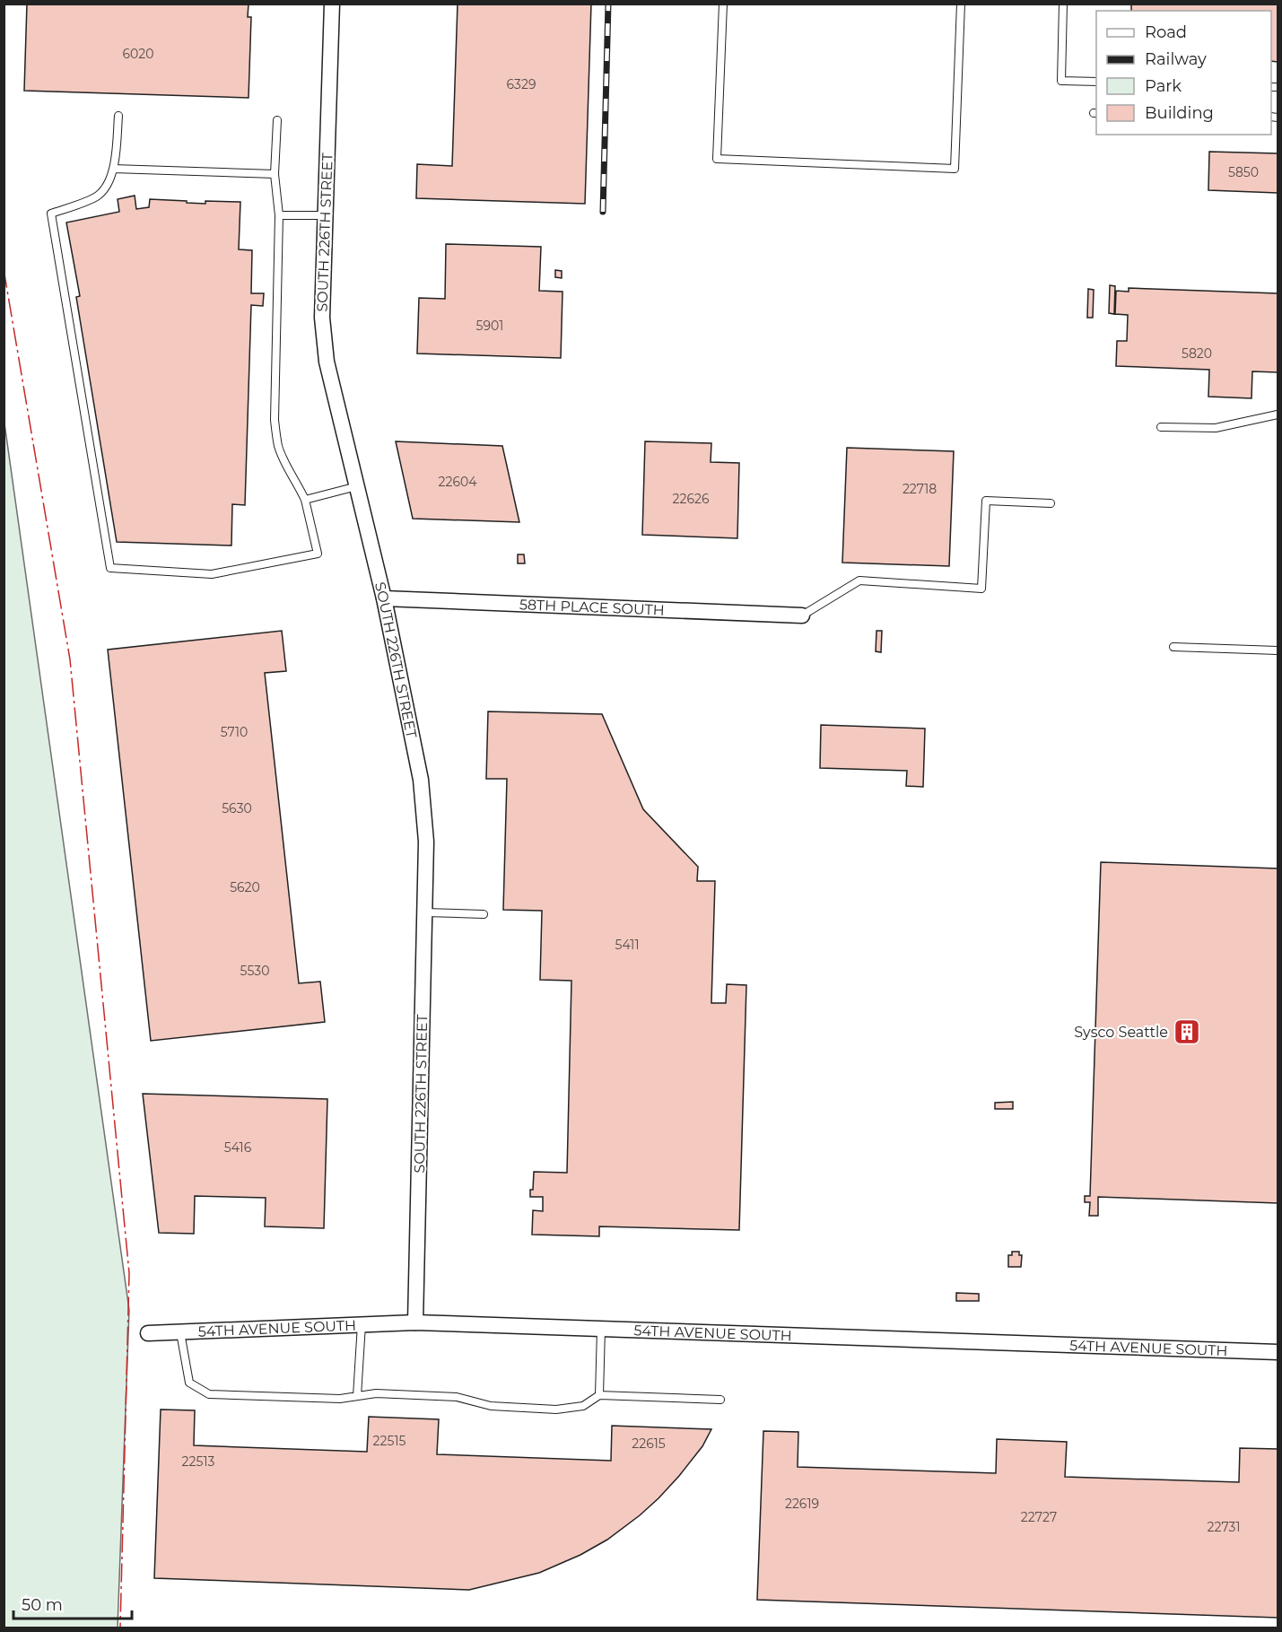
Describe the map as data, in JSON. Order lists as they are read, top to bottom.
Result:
{
  "streets": {
    "street": ["SOUTH 226TH STREET", "58TH PLACE SOUTH", "54TH AVENUE SOUTH"]
  },
  "crossings": [
    ["SOUTH 226TH STREET", "58TH PLACE SOUTH"],
    ["SOUTH 226TH STREET", "54TH AVENUE SOUTH"]
  ],
  "places": {
    "building": ["Sysco Seattle"]
  },
  "house_numbers": [
    "6020",
    "6329",
    "5850",
    "5901",
    "5820",
    "22604",
    "22718",
    "22626",
    "5710",
    "5630",
    "5620",
    "5411",
    "5530",
    "5416",
    "22515",
    "22615",
    "22513",
    "22619",
    "22727",
    "22731"
  ],
  "legend": [
    "Road",
    "Railway",
    "Park",
    "Building"
  ],
  "scale_bar": "50 m"
}
